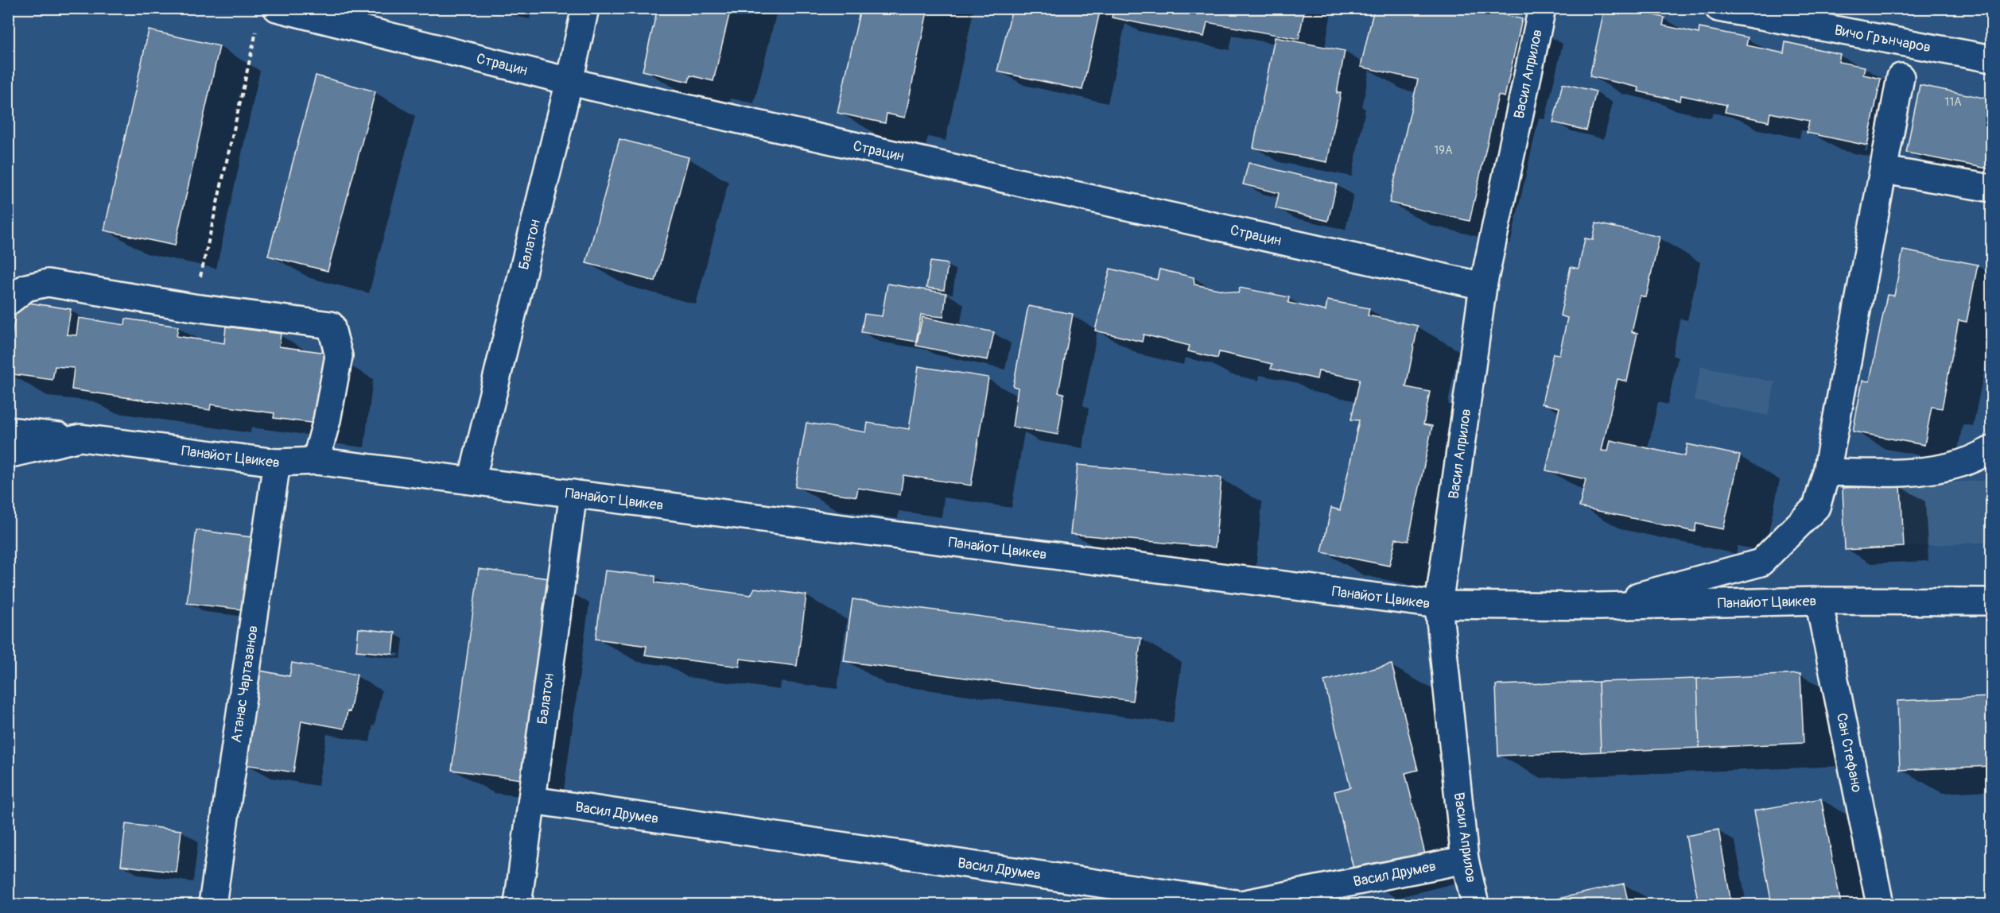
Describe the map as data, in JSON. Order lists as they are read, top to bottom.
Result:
{
  "streets": {
    "street": [
      "Вичо Грънчаров",
      "Страцин",
      "Васил Априлов",
      "Балатон",
      "Панайот Цвикев",
      "Атанас Чартазанов",
      "Сан Стефано",
      "Васил Друмев"
    ]
  },
  "crossings": [
    ["Страцин", "Васил Априлов"],
    ["Страцин", "Балатон"],
    ["Васил Априлов", "Панайот Цвикев"],
    ["Васил Априлов", "Васил Друмев"],
    ["Балатон", "Панайот Цвикев"],
    ["Балатон", "Васил Друмев"],
    ["Панайот Цвикев", "Атанас Чартазанов"],
    ["Панайот Цвикев", "Сан Стефано"]
  ],
  "house_numbers": ["11А", "19A"]
}
